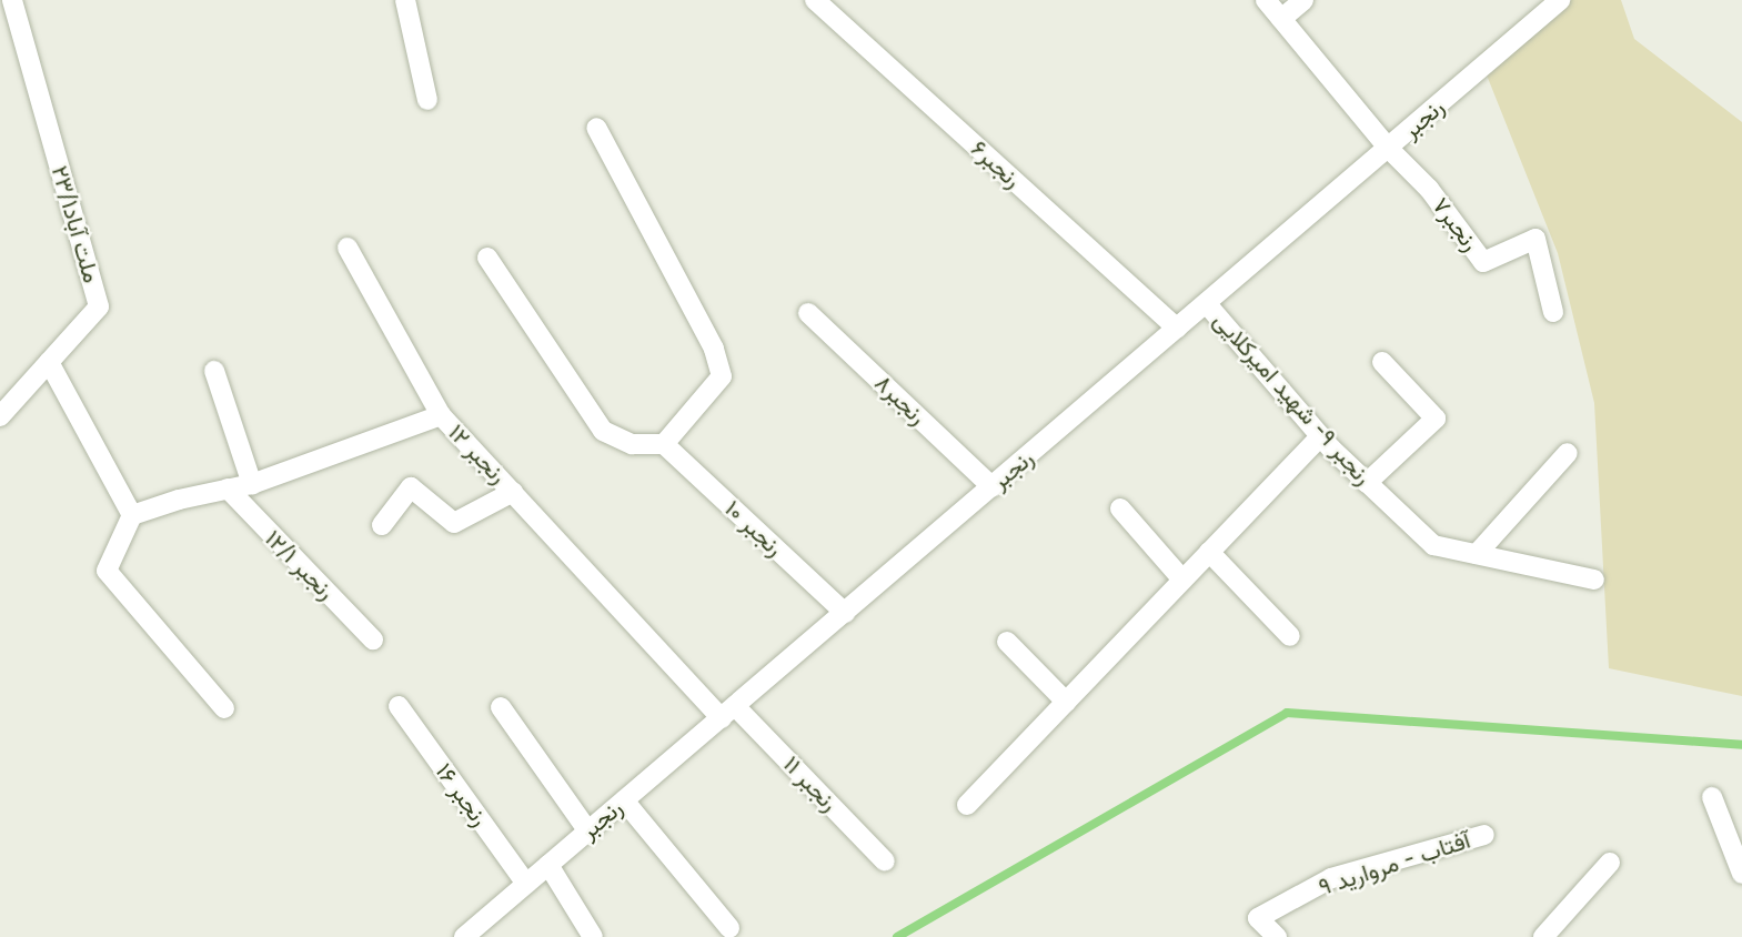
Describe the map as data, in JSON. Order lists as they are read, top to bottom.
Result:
{
  "streets": {
    "street": [
      "رنجبر",
      "رنجبر۶",
      "ملت آباد۲۳/۱",
      "رنجبر۷",
      "رنجبر ۹- شهید امیرکلایی",
      "رنجبر۸",
      "رنجبر ۱۲",
      "رنجبر ۱۰",
      "رنجبر ۱۲/۱",
      "رنجبر ۱۱",
      "رنجبر ۱۶",
      "آفتاب - مروارید ۹"
    ]
  },
  "crossings": [
    ["رنجبر", "رنجبر۶"],
    ["رنجبر", "رنجبر۷"],
    ["رنجبر", "رنجبر ۹- شهید امیرکلایی"],
    ["رنجبر", "رنجبر۸"],
    ["رنجبر", "رنجبر ۱۲"],
    ["رنجبر", "رنجبر ۱۰"],
    ["رنجبر", "رنجبر ۱۱"],
    ["رنجبر", "رنجبر ۱۶"],
    ["رنجبر ۱۲", "رنجبر ۱۲/۱"],
    ["رنجبر ۱۲", "رنجبر ۱۱"]
  ]
}
